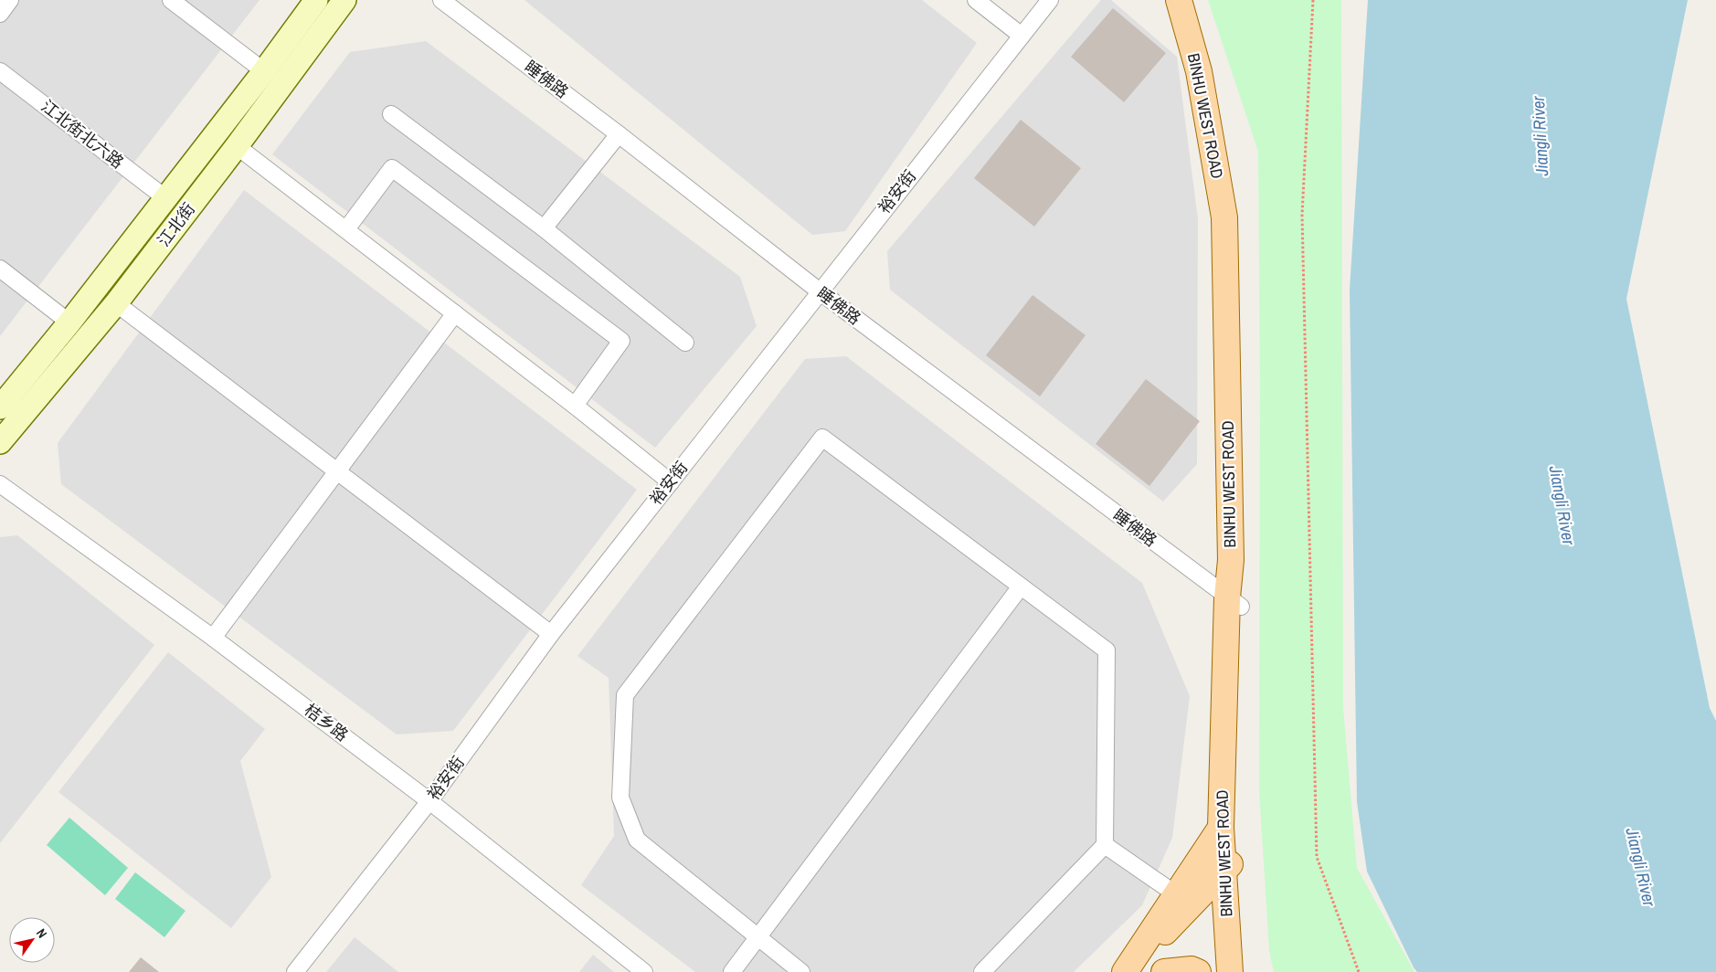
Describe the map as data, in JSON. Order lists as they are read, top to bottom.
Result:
{
  "streets": {
    "main road": ["BINHU WEST ROAD", "江北街"],
    "street": [
      "睡佛路",
      "江北街北六路",
      "裕安街",
      "桔乡路"
    ]
  },
  "crossings": [
    ["睡佛路", "BINHU WEST ROAD"],
    ["睡佛路", "裕安街"],
    ["江北街北六路", "江北街"],
    ["裕安街", "桔乡路"]
  ],
  "water": ["Jiangli River"],
  "north": "top right"
}
